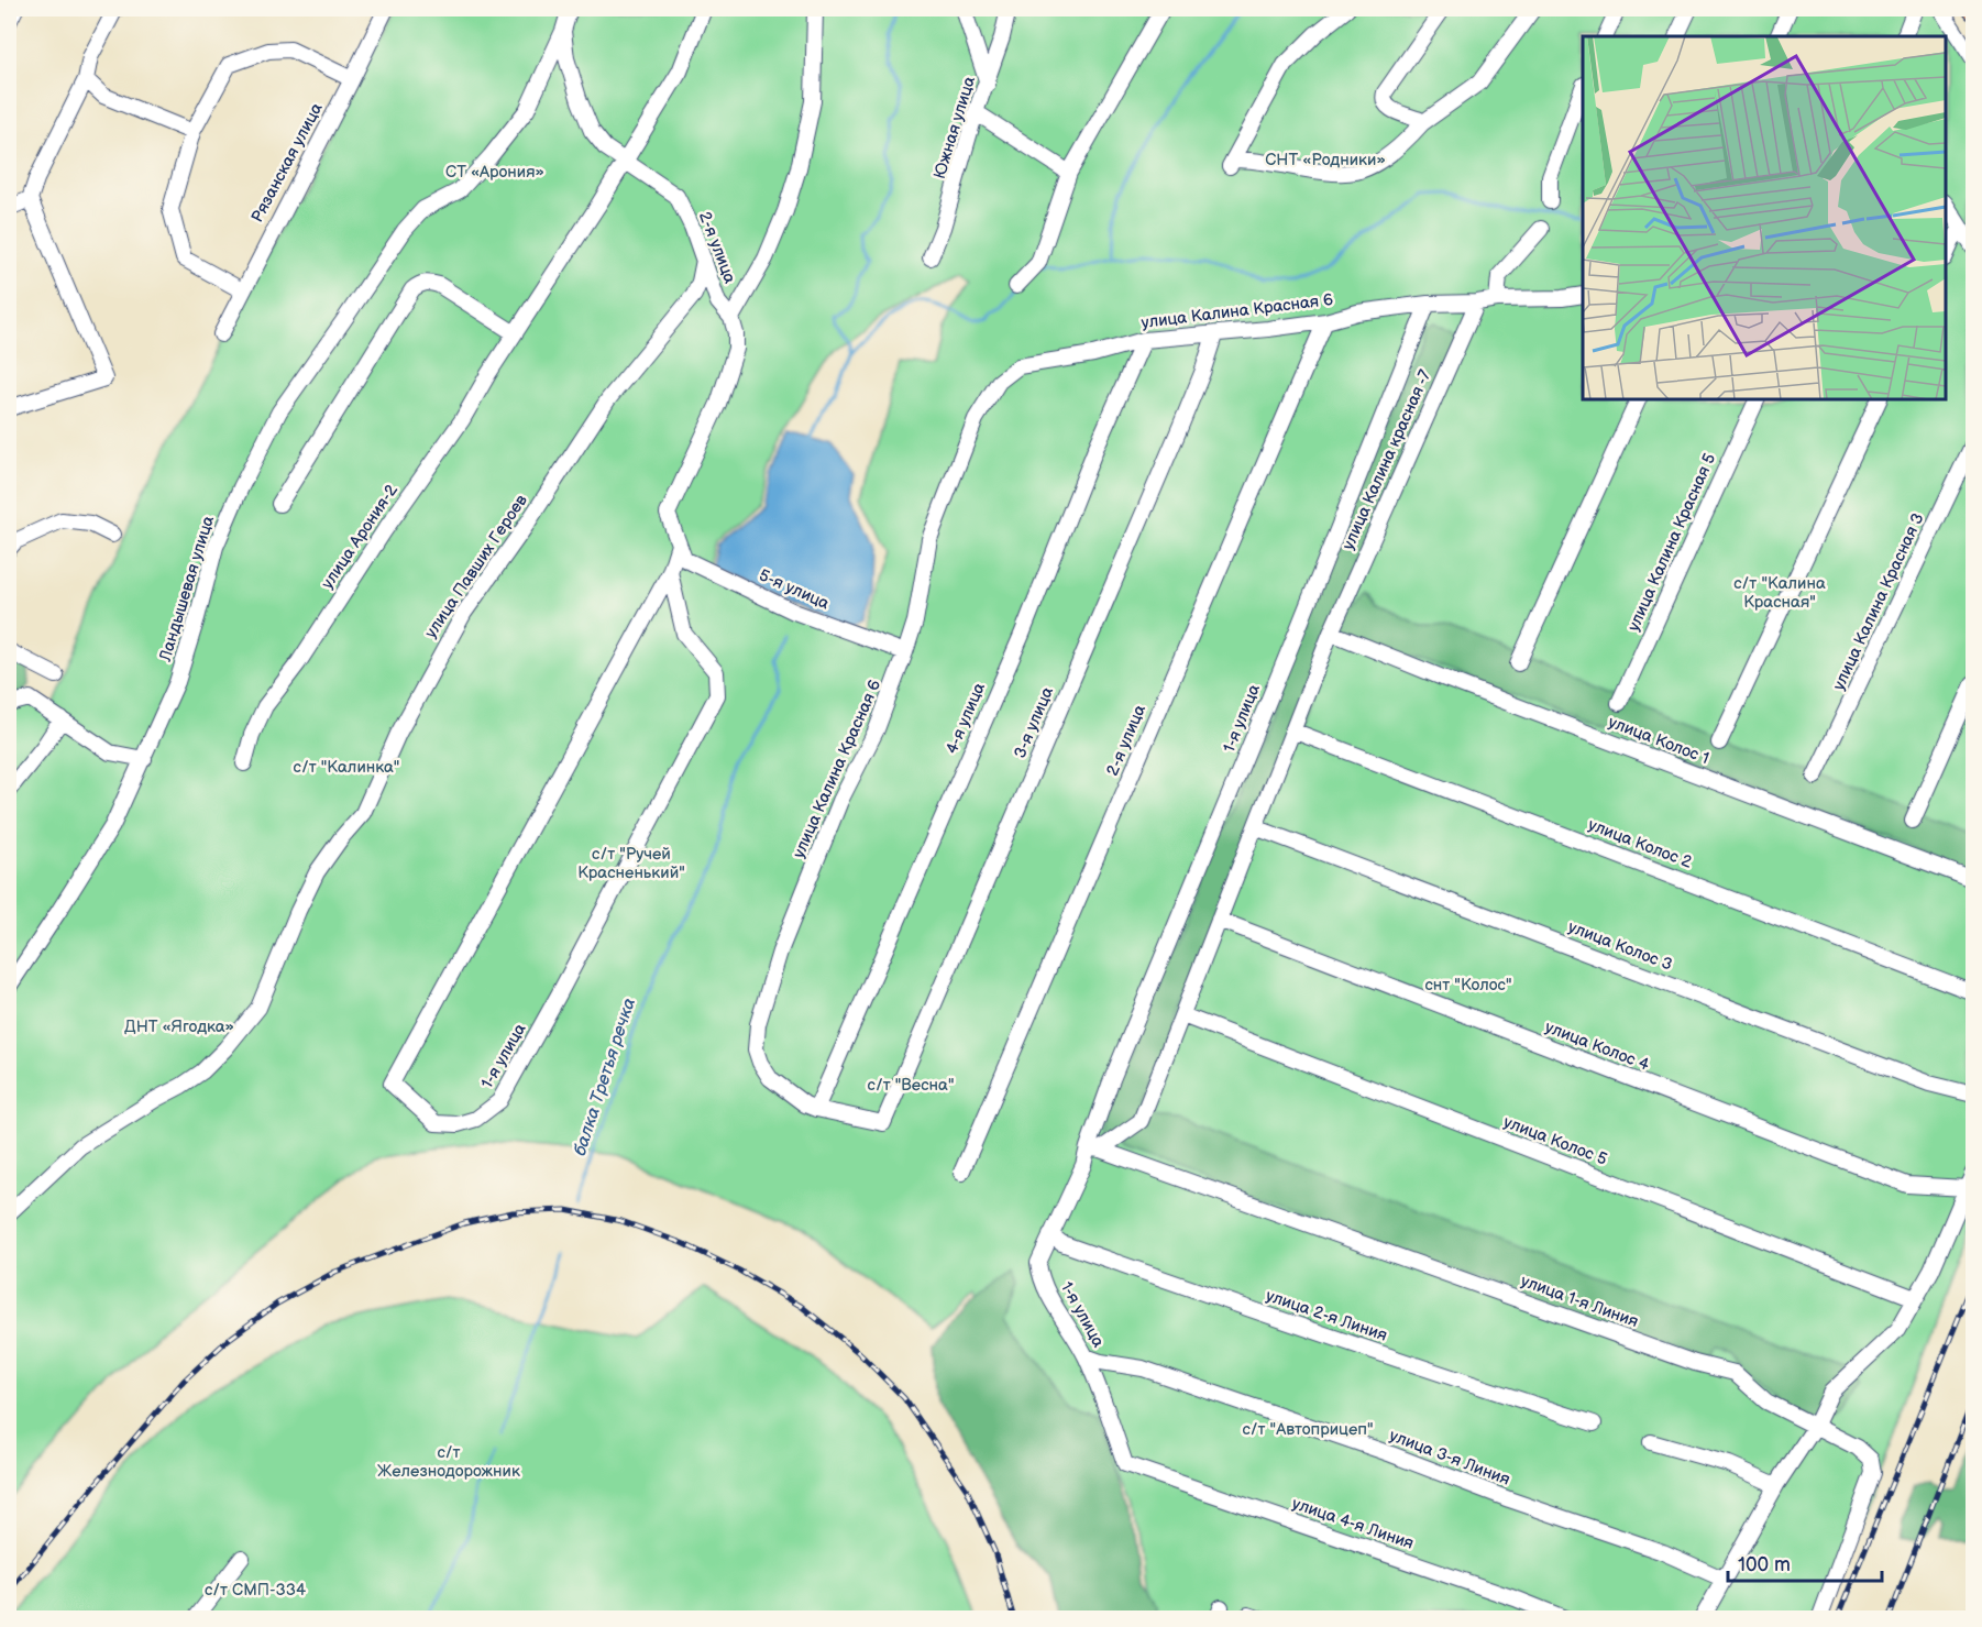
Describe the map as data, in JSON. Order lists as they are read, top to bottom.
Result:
{
  "streets": {
    "street": [
      "Южная улица",
      "Рязанская улица",
      "2-я улица",
      "улица Калина Красная 6",
      "улица Калина красная -7",
      "улица Арония-2",
      "улица Калина Красная 5",
      "улица Павших Героев",
      "Ландышевая улица",
      "5-я улица",
      "улица Калина Красная 3",
      "4-я улица",
      "1-я улица",
      "3-я улица",
      "улица Колос 1",
      "улица Колос 2",
      "улица Колос 3",
      "улица Колос 4",
      "улица Колос 5",
      "улица 1-я Линия",
      "улица 2-я Линия",
      "улица 3-я Линия",
      "улица 4-я Линия"
    ]
  },
  "crossings": [
    ["2-я улица", "улица Калина Красная 6"],
    ["2-я улица", "улица Арония-2"],
    ["2-я улица", "улица Павших Героев"],
    ["2-я улица", "Ландышевая улица"],
    ["2-я улица", "5-я улица"],
    ["2-я улица", "1-я улица"],
    ["улица Калина Красная 6", "улица Калина красная -7"],
    ["улица Калина Красная 6", "5-я улица"],
    ["улица Калина Красная 6", "4-я улица"],
    ["улица Калина Красная 6", "1-я улица"],
    ["улица Калина Красная 6", "3-я улица"],
    ["улица Калина красная -7", "улица Колос 1"],
    ["5-я улица", "1-я улица"],
    ["4-я улица", "3-я улица"],
    ["1-я улица", "улица 1-я Линия"],
    ["1-я улица", "улица 2-я Линия"],
    ["1-я улица", "улица 3-я Линия"],
    ["1-я улица", "улица 4-я Линия"]
  ],
  "water": ["балка Третья речка"],
  "parks": [
    "СНТ «Родники»",
    "СТ «Арония»",
    "с/т \"Калина Красная\"",
    "с/т \"Калинка\"",
    "с/т \"Ручей Красненький\"",
    "снт \"Колос\"",
    "ДНТ «Ягодка»",
    "с/т \"Весна\"",
    "с/т \"Автоприцеп\"",
    "с/т Железнодорожник",
    "с/т СМП-334"
  ],
  "scale_bar": "100 m"
}
